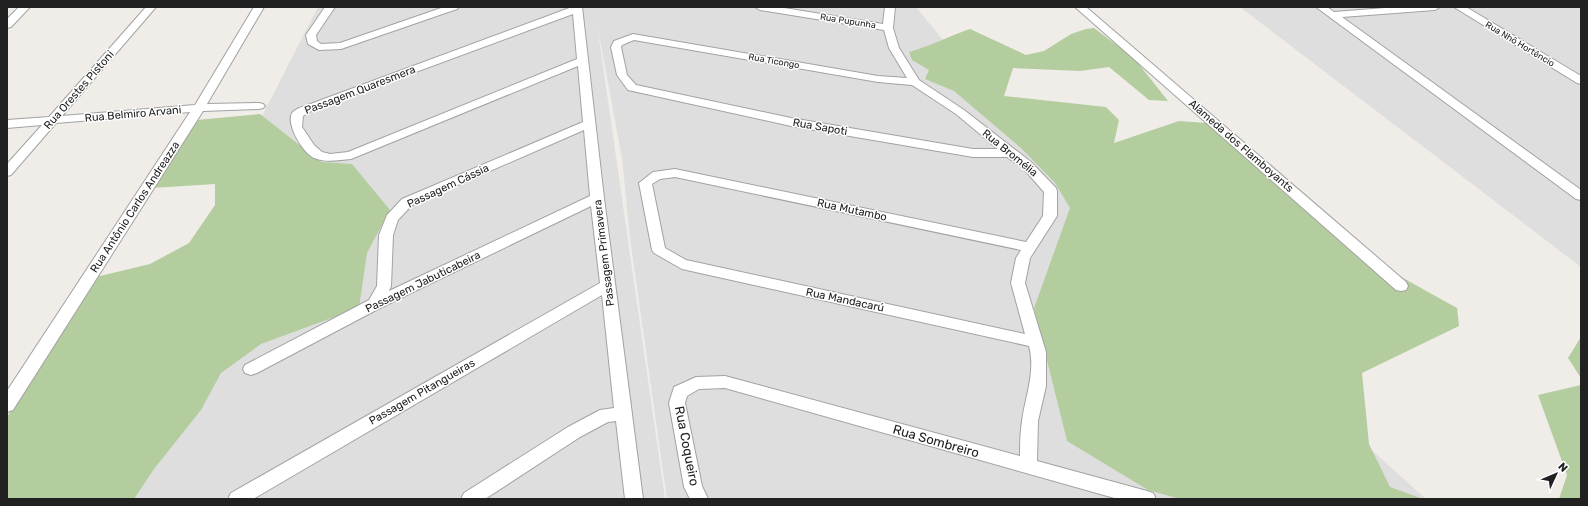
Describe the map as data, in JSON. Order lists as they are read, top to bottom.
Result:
{
  "streets": {
    "street": [
      "Rua Pupunha",
      "Rua Nhô Hortêncio",
      "Rua Ticongo",
      "Rua Orestes Pistoni",
      "Passagem Quaresmera",
      "Rua Belmiro Arvani",
      "Rua Sapoti",
      "Alameda dos Flamboyants",
      "Rua Bromélia",
      "Passagem Cássia",
      "Rua Antônio Carlos Andreazza",
      "Rua Mutambo",
      "Passagem Primavera",
      "Passagem Jabuticabeira",
      "Rua Mandacarú",
      "Passagem Pitangueiras",
      "Rua Sombreiro",
      "Rua Coqueiro"
    ]
  },
  "crossings": [
    ["Rua Pupunha", "Rua Bromélia"],
    ["Rua Ticongo", "Rua Sapoti"],
    ["Rua Ticongo", "Rua Bromélia"],
    ["Rua Orestes Pistoni", "Rua Belmiro Arvani"],
    ["Passagem Quaresmera", "Passagem Primavera"],
    ["Rua Belmiro Arvani", "Rua Antônio Carlos Andreazza"],
    ["Rua Sapoti", "Rua Bromélia"],
    ["Rua Bromélia", "Rua Mutambo"],
    ["Rua Bromélia", "Rua Mandacarú"],
    ["Rua Bromélia", "Rua Sombreiro"],
    ["Passagem Cássia", "Passagem Primavera"],
    ["Passagem Cássia", "Passagem Jabuticabeira"],
    ["Rua Mutambo", "Rua Mandacarú"],
    ["Passagem Primavera", "Passagem Jabuticabeira"],
    ["Passagem Primavera", "Passagem Pitangueiras"],
    ["Rua Sombreiro", "Rua Coqueiro"]
  ],
  "north": "top right"
}
